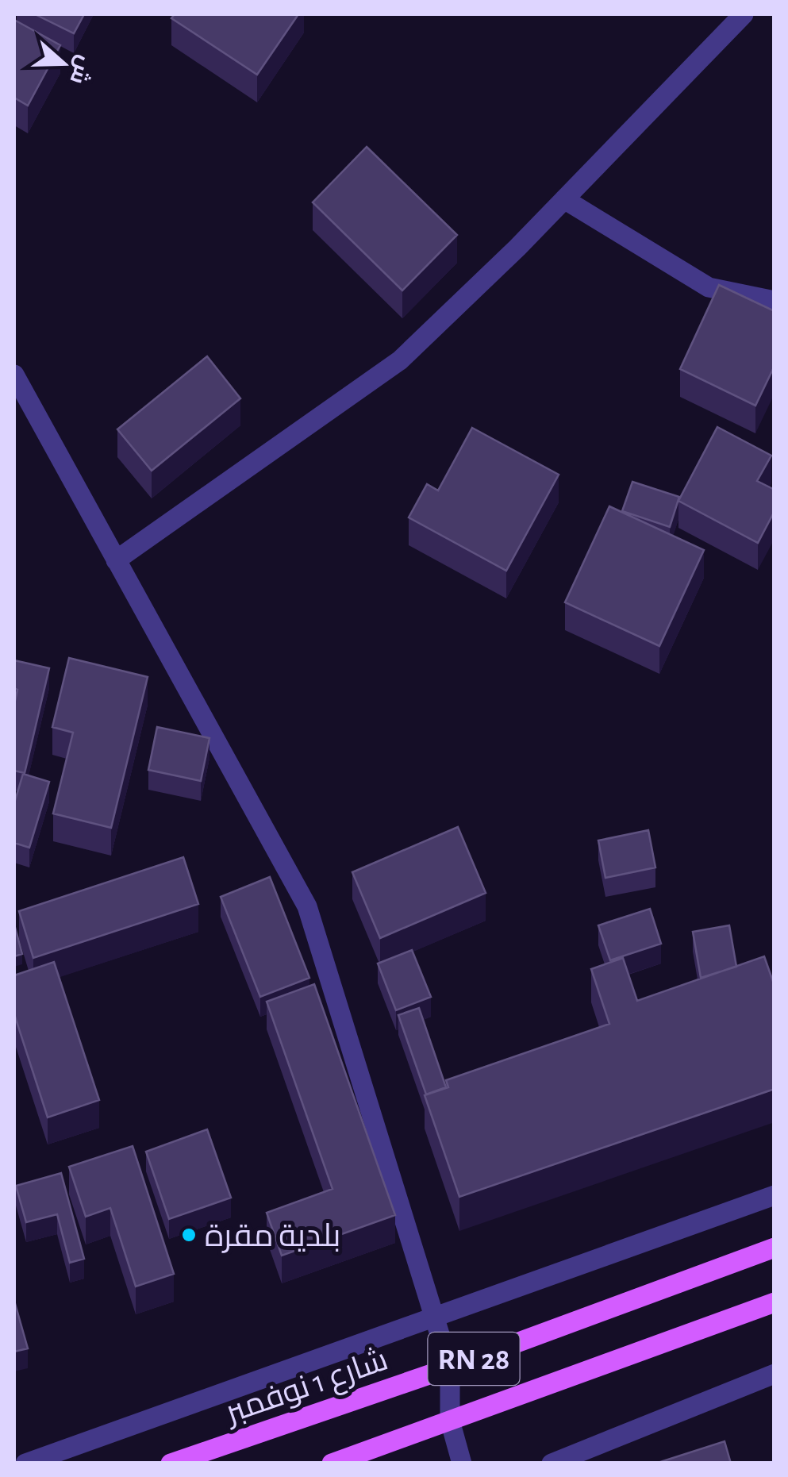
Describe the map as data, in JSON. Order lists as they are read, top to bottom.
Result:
{
  "streets": {
    "main road": ["RN 28", "شارع 1 نوفمبر"]
  },
  "places": ["بلدية مقرة"],
  "north": "right"
}
